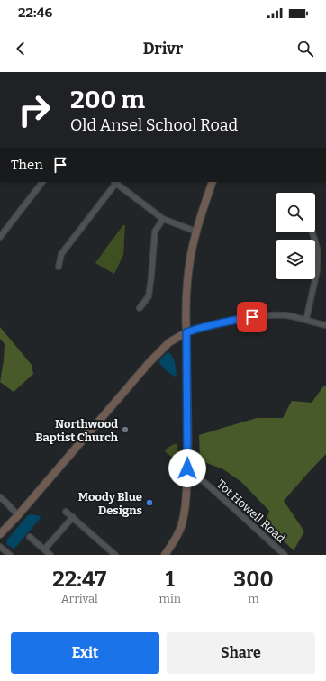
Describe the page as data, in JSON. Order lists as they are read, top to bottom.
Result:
{
  "streets": {
    "street": ["Tot Howell Road"]
  },
  "places": ["Northwood Baptist Church", "Moody Blue Designs"],
  "page": {
    "status": "22:46",
    "header": "Drivr",
    "turn": ["200 m", "Old Ansel School Road"],
    "then": "Then",
    "eta": [
      "22:47",
      "Arrival",
      "1",
      "min",
      "300",
      "m"
    ],
    "buttons": ["Exit", "Share"]
  }
}
